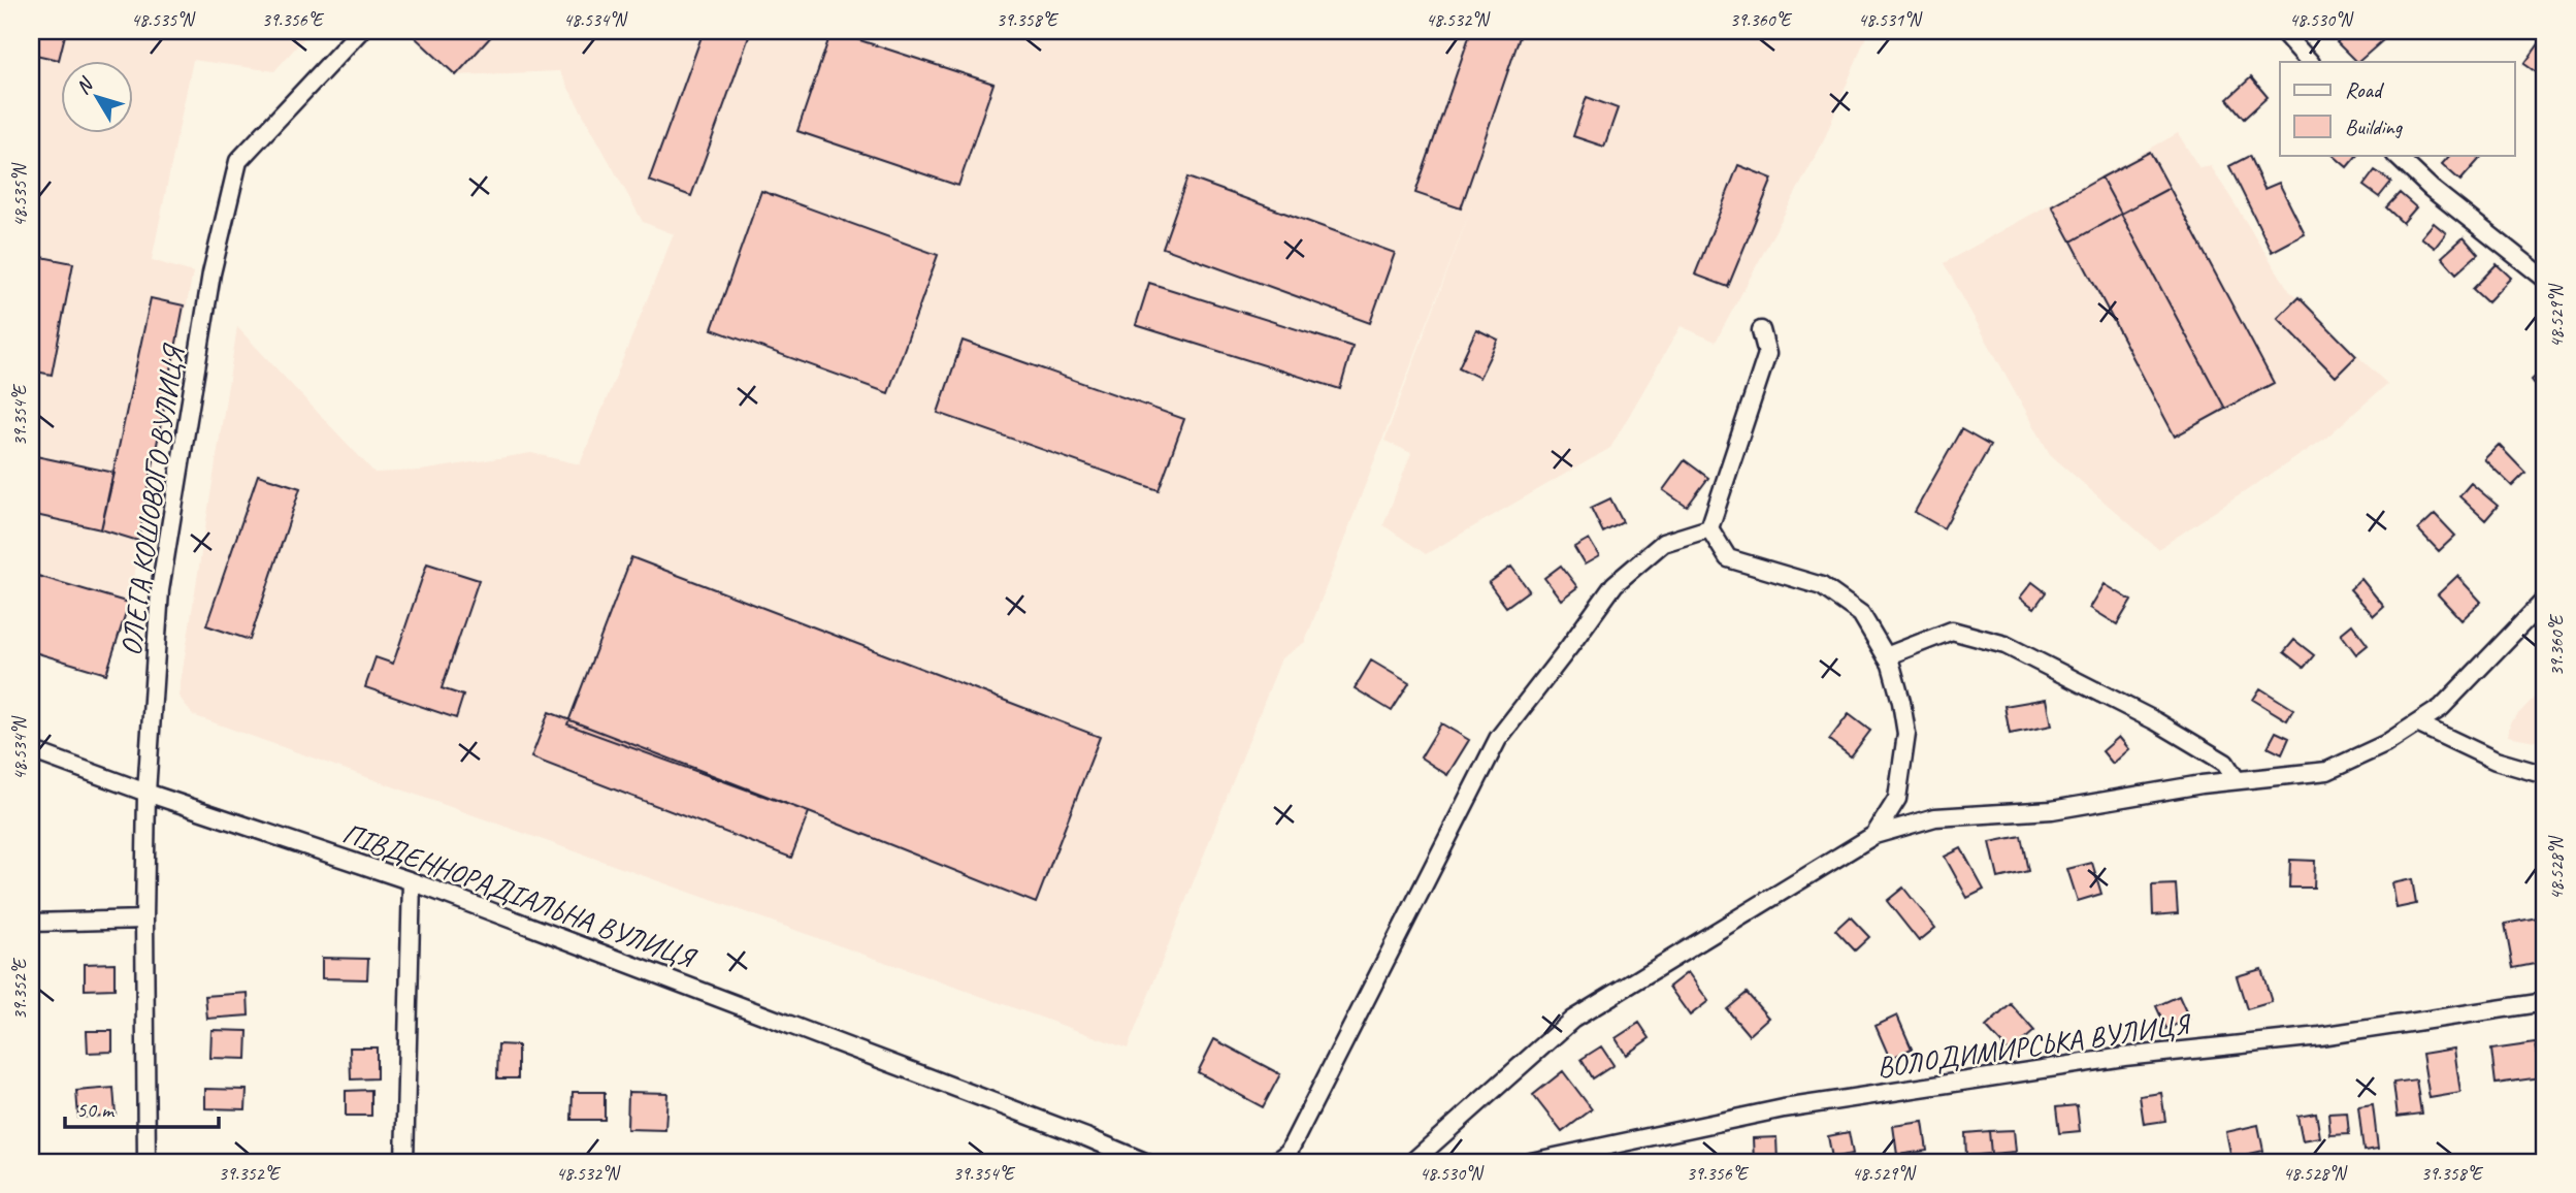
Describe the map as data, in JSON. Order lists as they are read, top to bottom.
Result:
{
  "streets": {
    "street": ["ОЛЕГА КОШОВОГО ВУЛИЦЯ", "ПІВДЕННОРАДІАЛЬНА ВУЛИЦЯ", "ВОЛОДИМИРСЬКА ВУЛИЦЯ"]
  },
  "crossings": [
    ["ОЛЕГА КОШОВОГО ВУЛИЦЯ", "ПІВДЕННОРАДІАЛЬНА ВУЛИЦЯ"]
  ],
  "legend": ["Road", "Building"],
  "scale_bar": "50 m",
  "north": "top left",
  "coordinates": [
    "48.535°N",
    "39.356°E",
    "48.534°N",
    "39.358°E",
    "48.532°N",
    "39.360°E",
    "48.531°N",
    "48.530°N",
    "48.529°N",
    "39.354°E",
    "48.528°N",
    "39.352°E"
  ]
}
